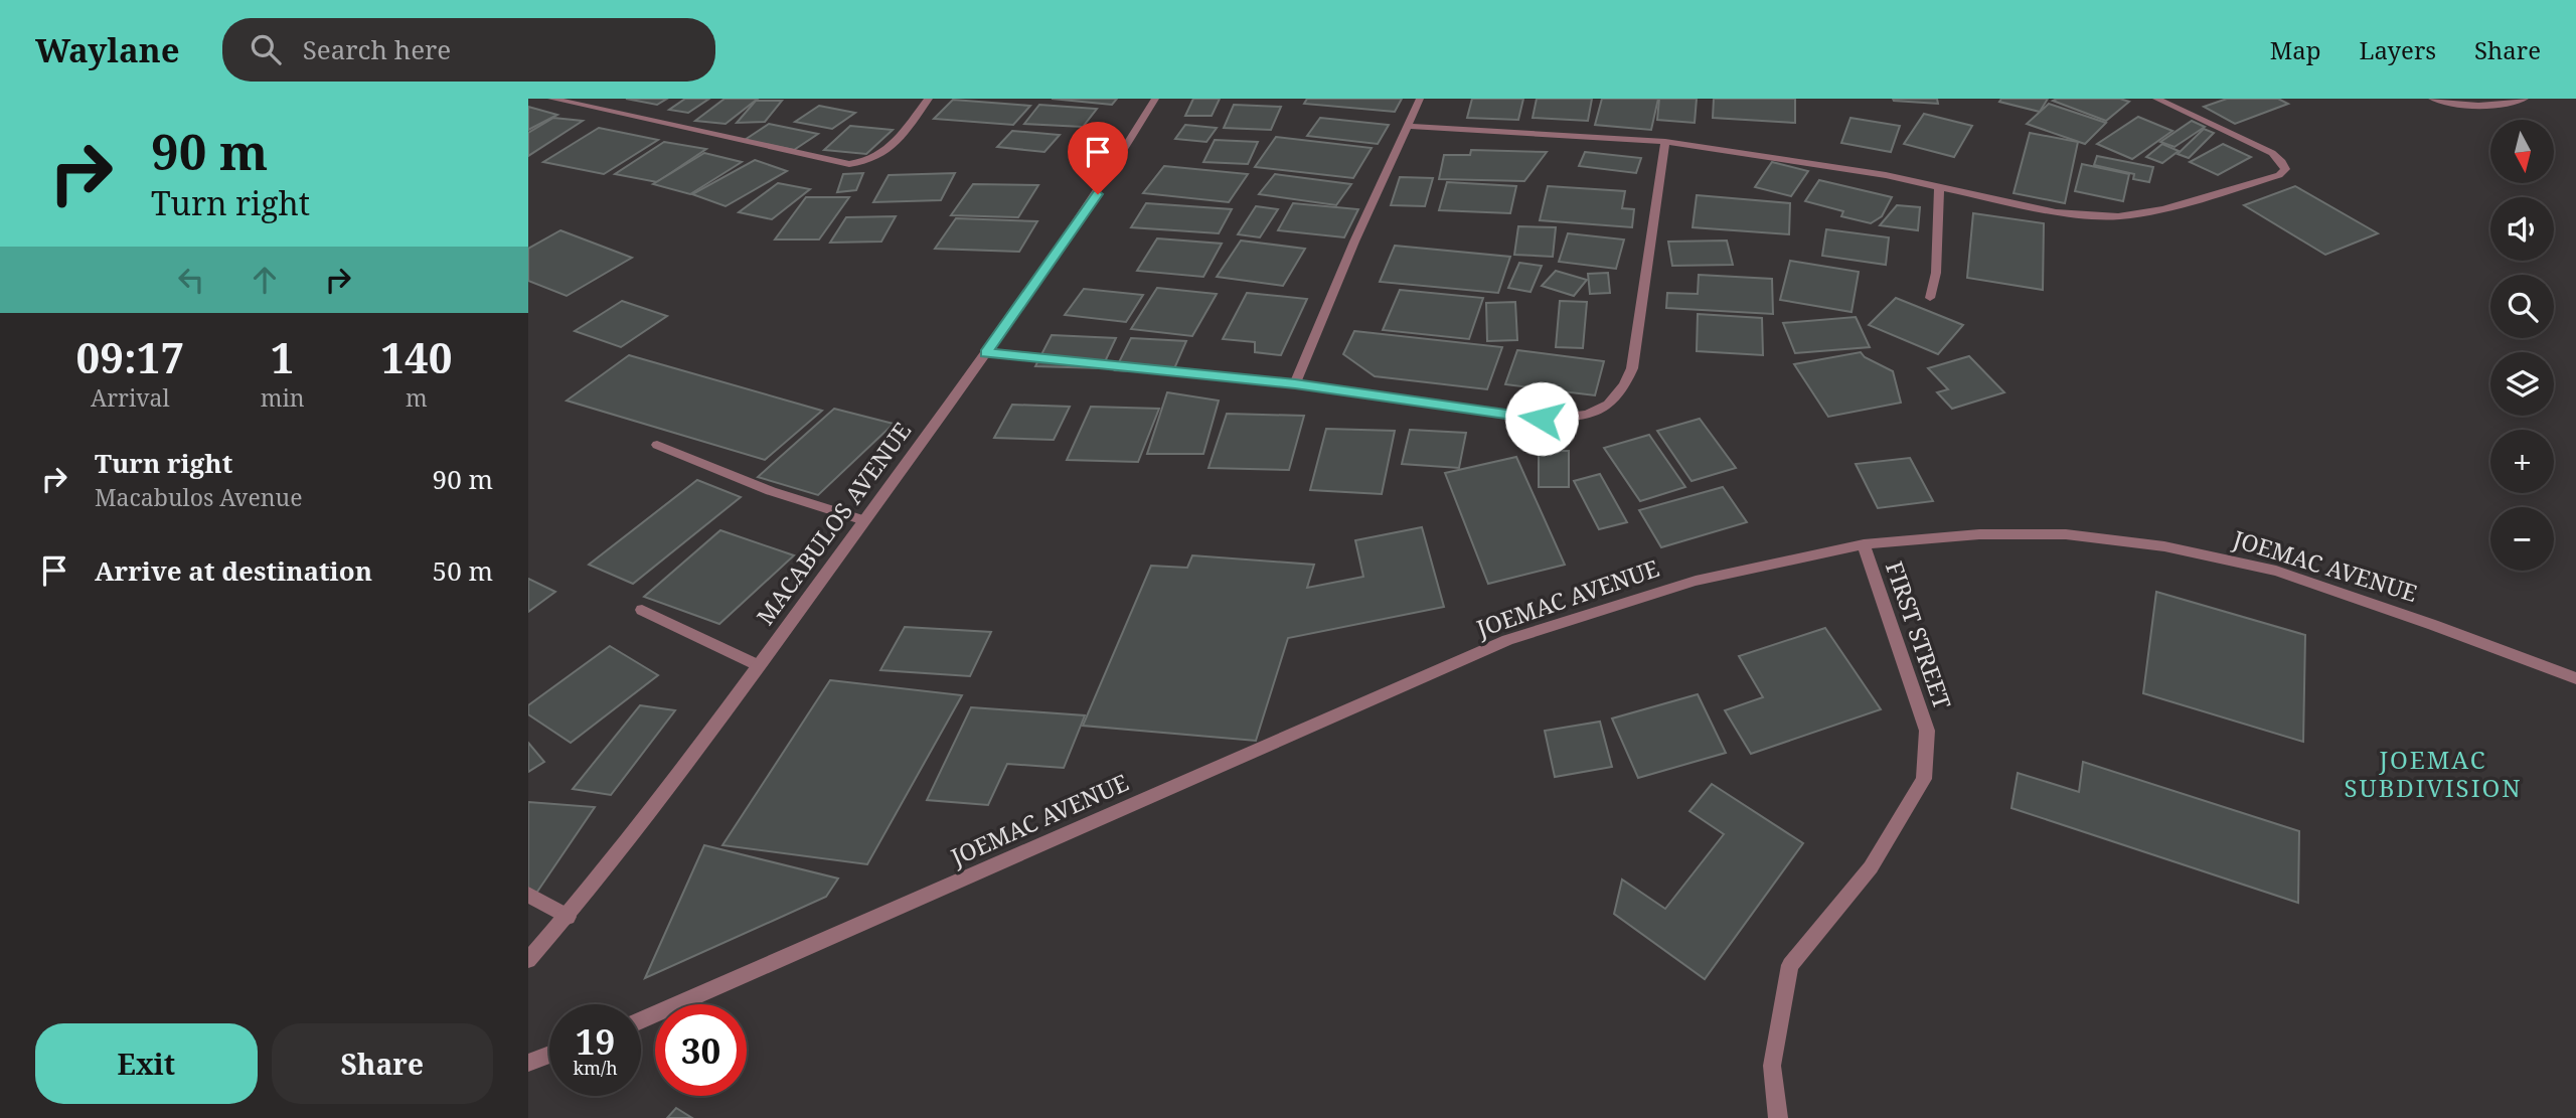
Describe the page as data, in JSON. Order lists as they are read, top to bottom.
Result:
{
  "streets": {
    "street": ["MACABULOS AVENUE", "JOEMAC AVENUE", "FIRST STREET"]
  },
  "crossings": [
    ["JOEMAC AVENUE", "FIRST STREET"]
  ],
  "districts": ["JOEMAC SUBDIVISION"],
  "north": "bottom",
  "page": {
    "header": "Waylane",
    "search": "Search here",
    "nav": ["Map", "Layers", "Share"],
    "turn": ["90 m", "Turn right"],
    "map_buttons": ["+", "−"],
    "eta": [
      "09:17",
      "Arrival",
      "1",
      "min",
      "140",
      "m"
    ],
    "list": [
      {
        "name": "Turn right",
        "note": "Macabulos Avenue",
        "value": "90 m"
      },
      {
        "name": "Arrive at destination",
        "value": "50 m"
      }
    ],
    "speed": "19 km/h",
    "limit": "30",
    "buttons": ["Exit", "Share"]
  }
}
